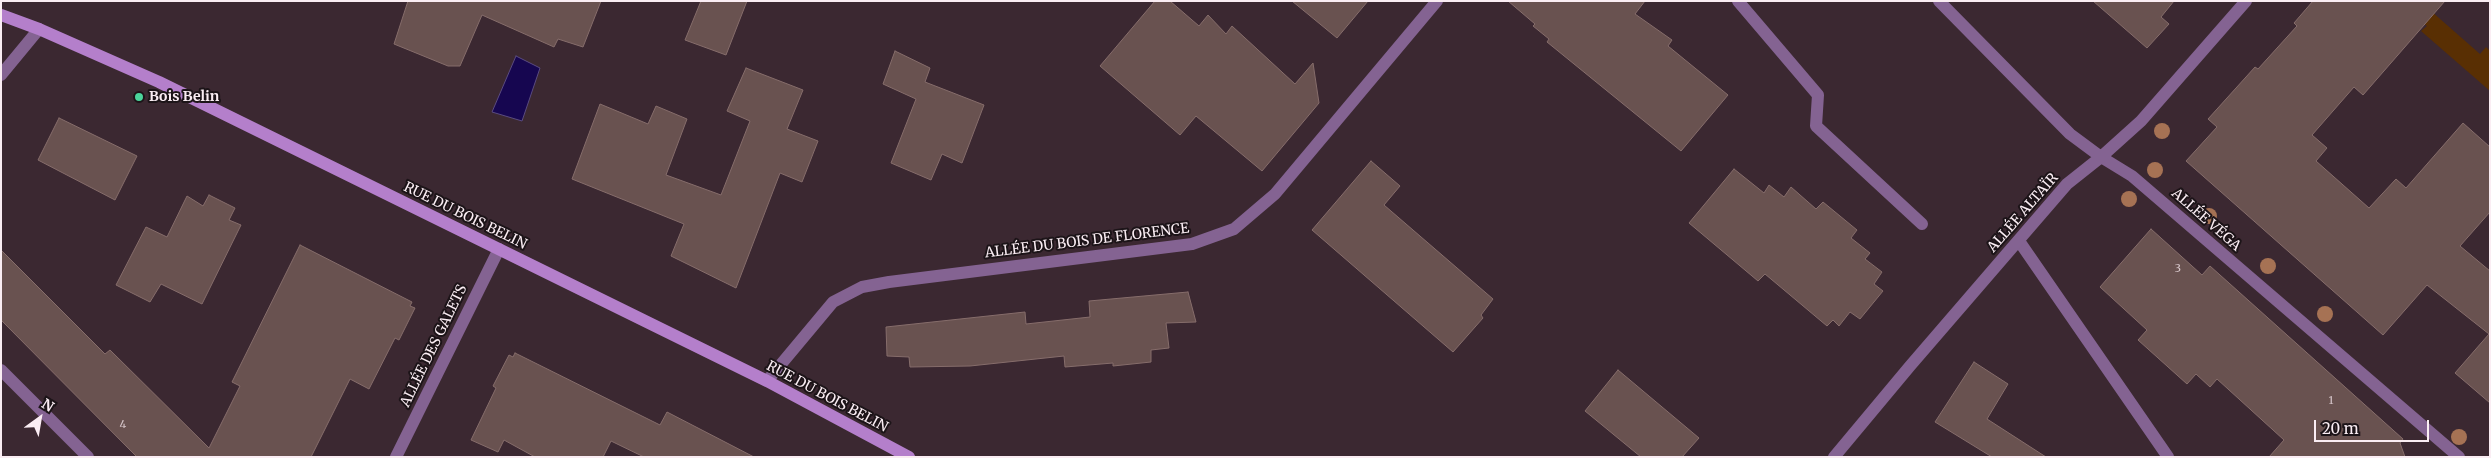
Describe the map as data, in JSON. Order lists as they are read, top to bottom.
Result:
{
  "streets": {
    "street": [
      "ALLÉE ALTAÏR",
      "RUE DU BOIS BELIN",
      "ALLÉE VÉGA",
      "ALLÉE DU BOIS DE FLORENCE",
      "ALLÉE DES GALETS"
    ]
  },
  "crossings": [
    ["ALLÉE ALTAÏR", "ALLÉE VÉGA"],
    ["RUE DU BOIS BELIN", "ALLÉE DU BOIS DE FLORENCE"],
    ["RUE DU BOIS BELIN", "ALLÉE DES GALETS"]
  ],
  "places": ["Bois Belin"],
  "house_numbers": ["3", "1", "4"],
  "scale_bar": "20 m",
  "north": "top right"
}
